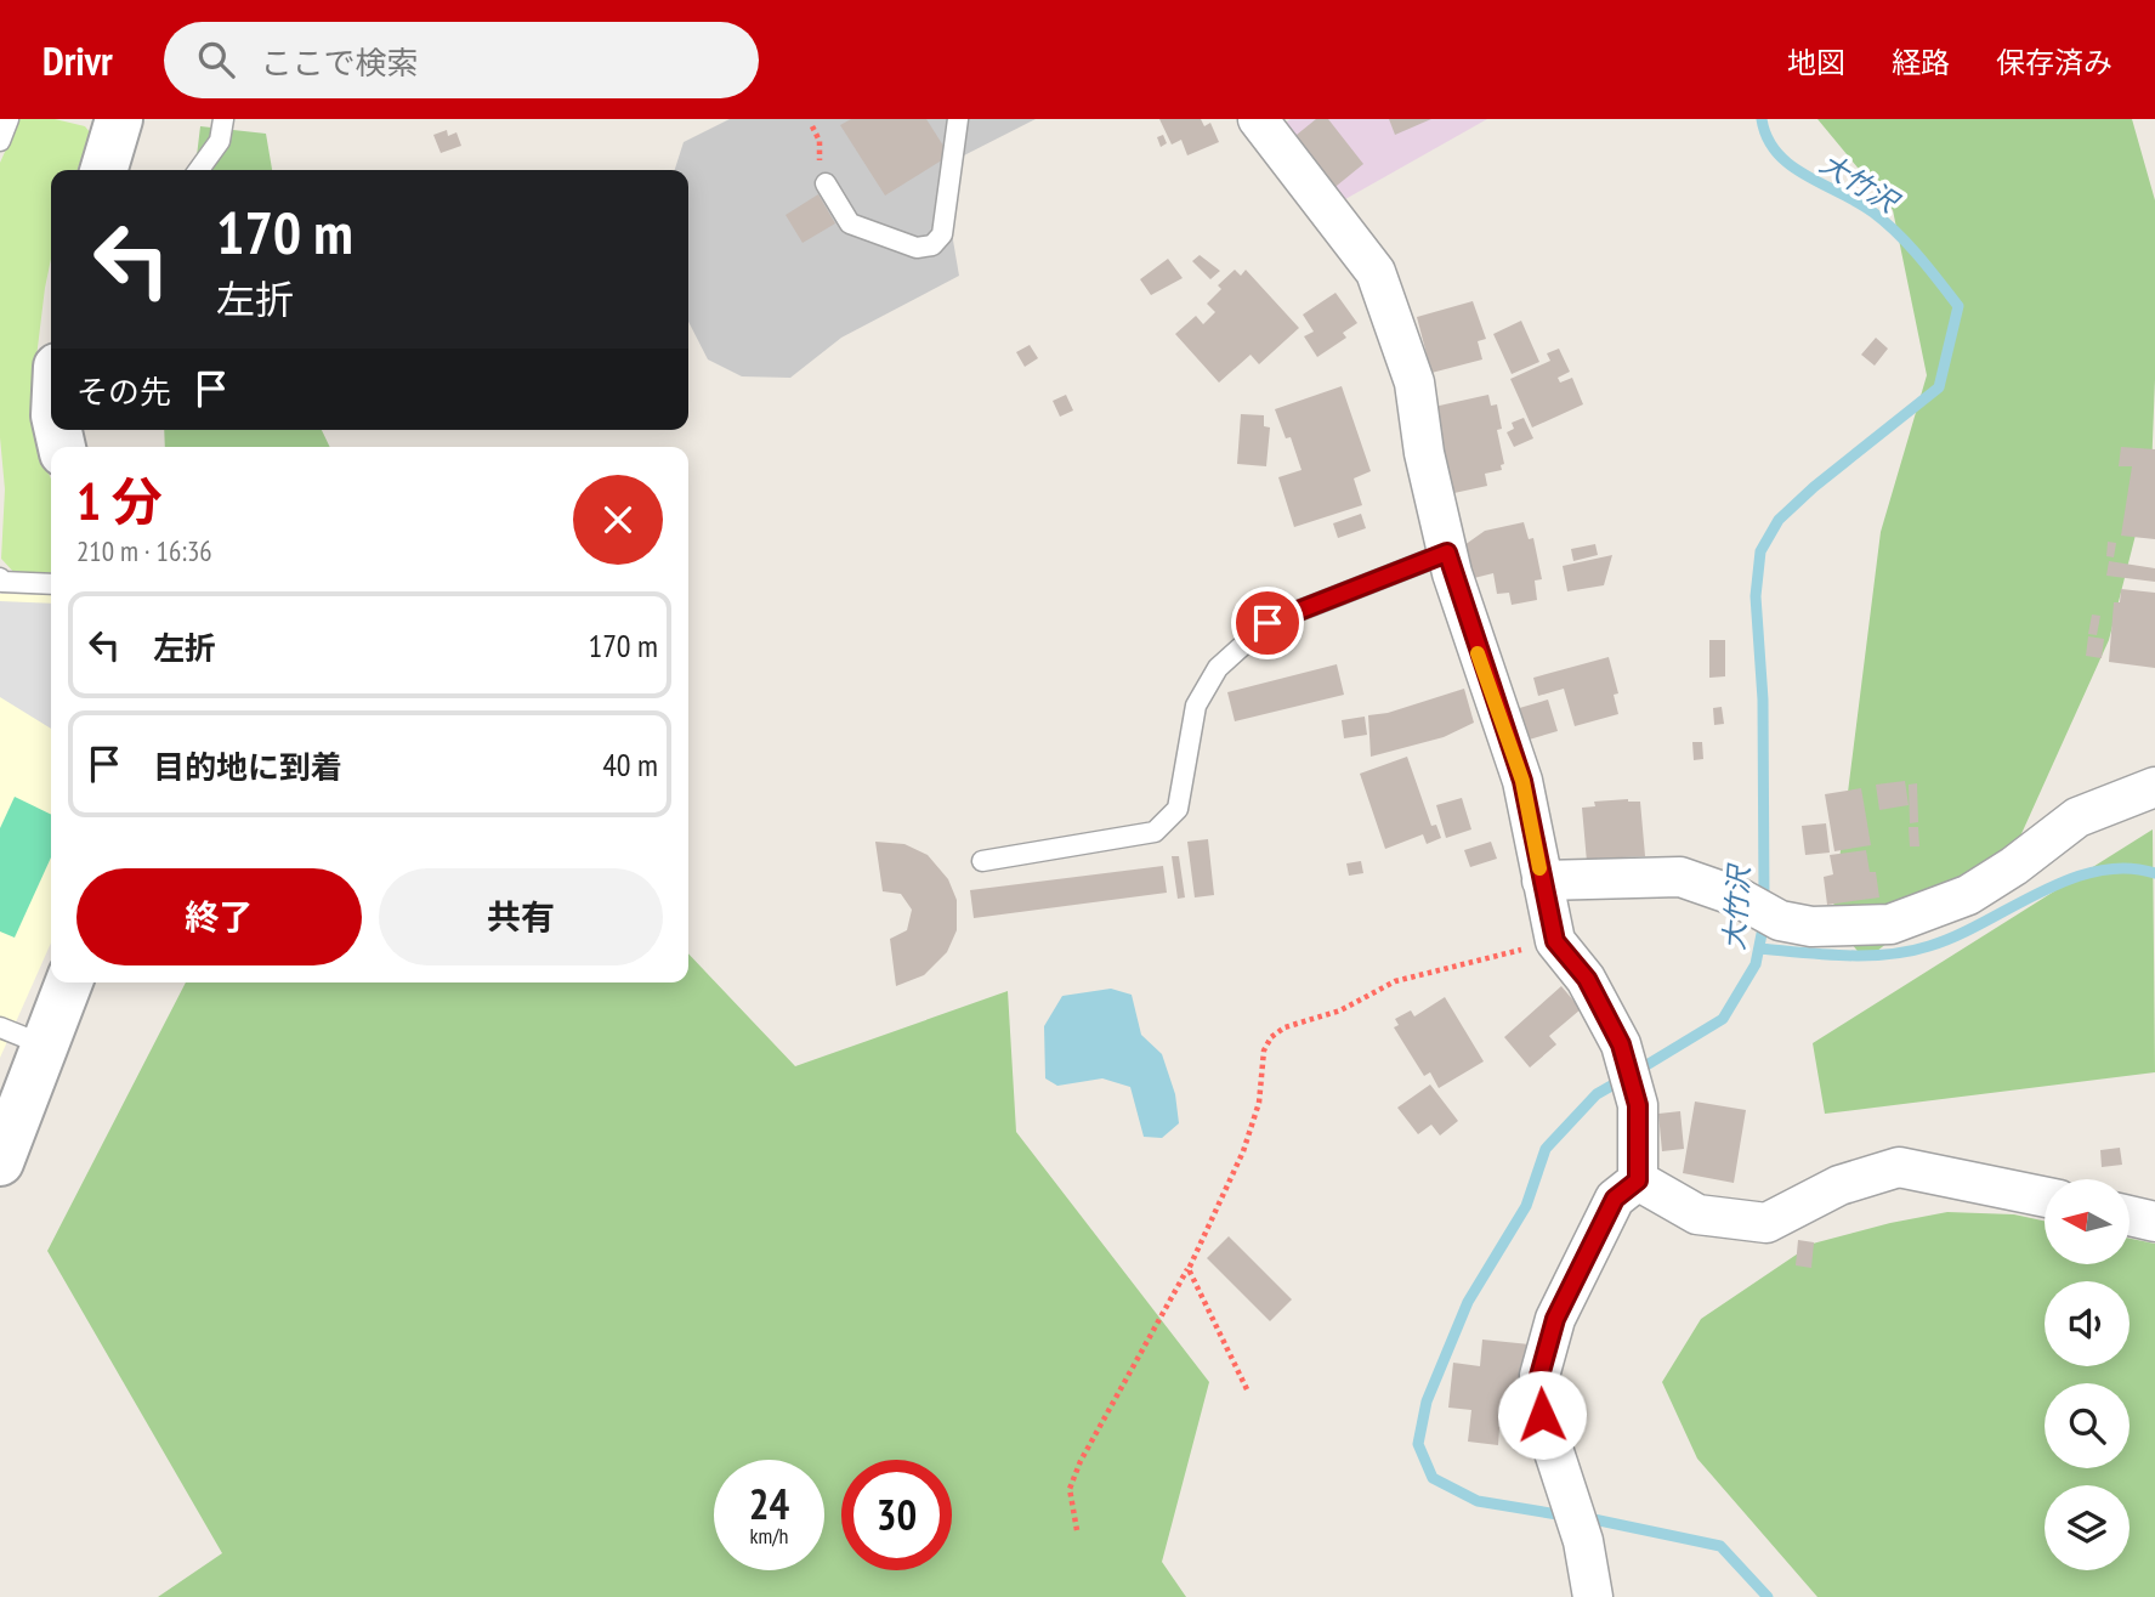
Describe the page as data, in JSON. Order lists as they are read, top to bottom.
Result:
{
  "water": ["大竹沢"],
  "north": "left",
  "page": {
    "header": "Drivr",
    "search": "ここで検索",
    "nav": ["地図", "経路", "保存済み"],
    "turn": ["170 m", "左折"],
    "then": "その先",
    "heading": ["1 分", "210 m · 16:36"],
    "list": [
      {
        "name": "左折",
        "value": "170 m"
      },
      {
        "name": "目的地に到着",
        "value": "40 m"
      }
    ],
    "buttons": ["終了", "共有"],
    "speed": "24 km/h",
    "limit": "30"
  }
}
